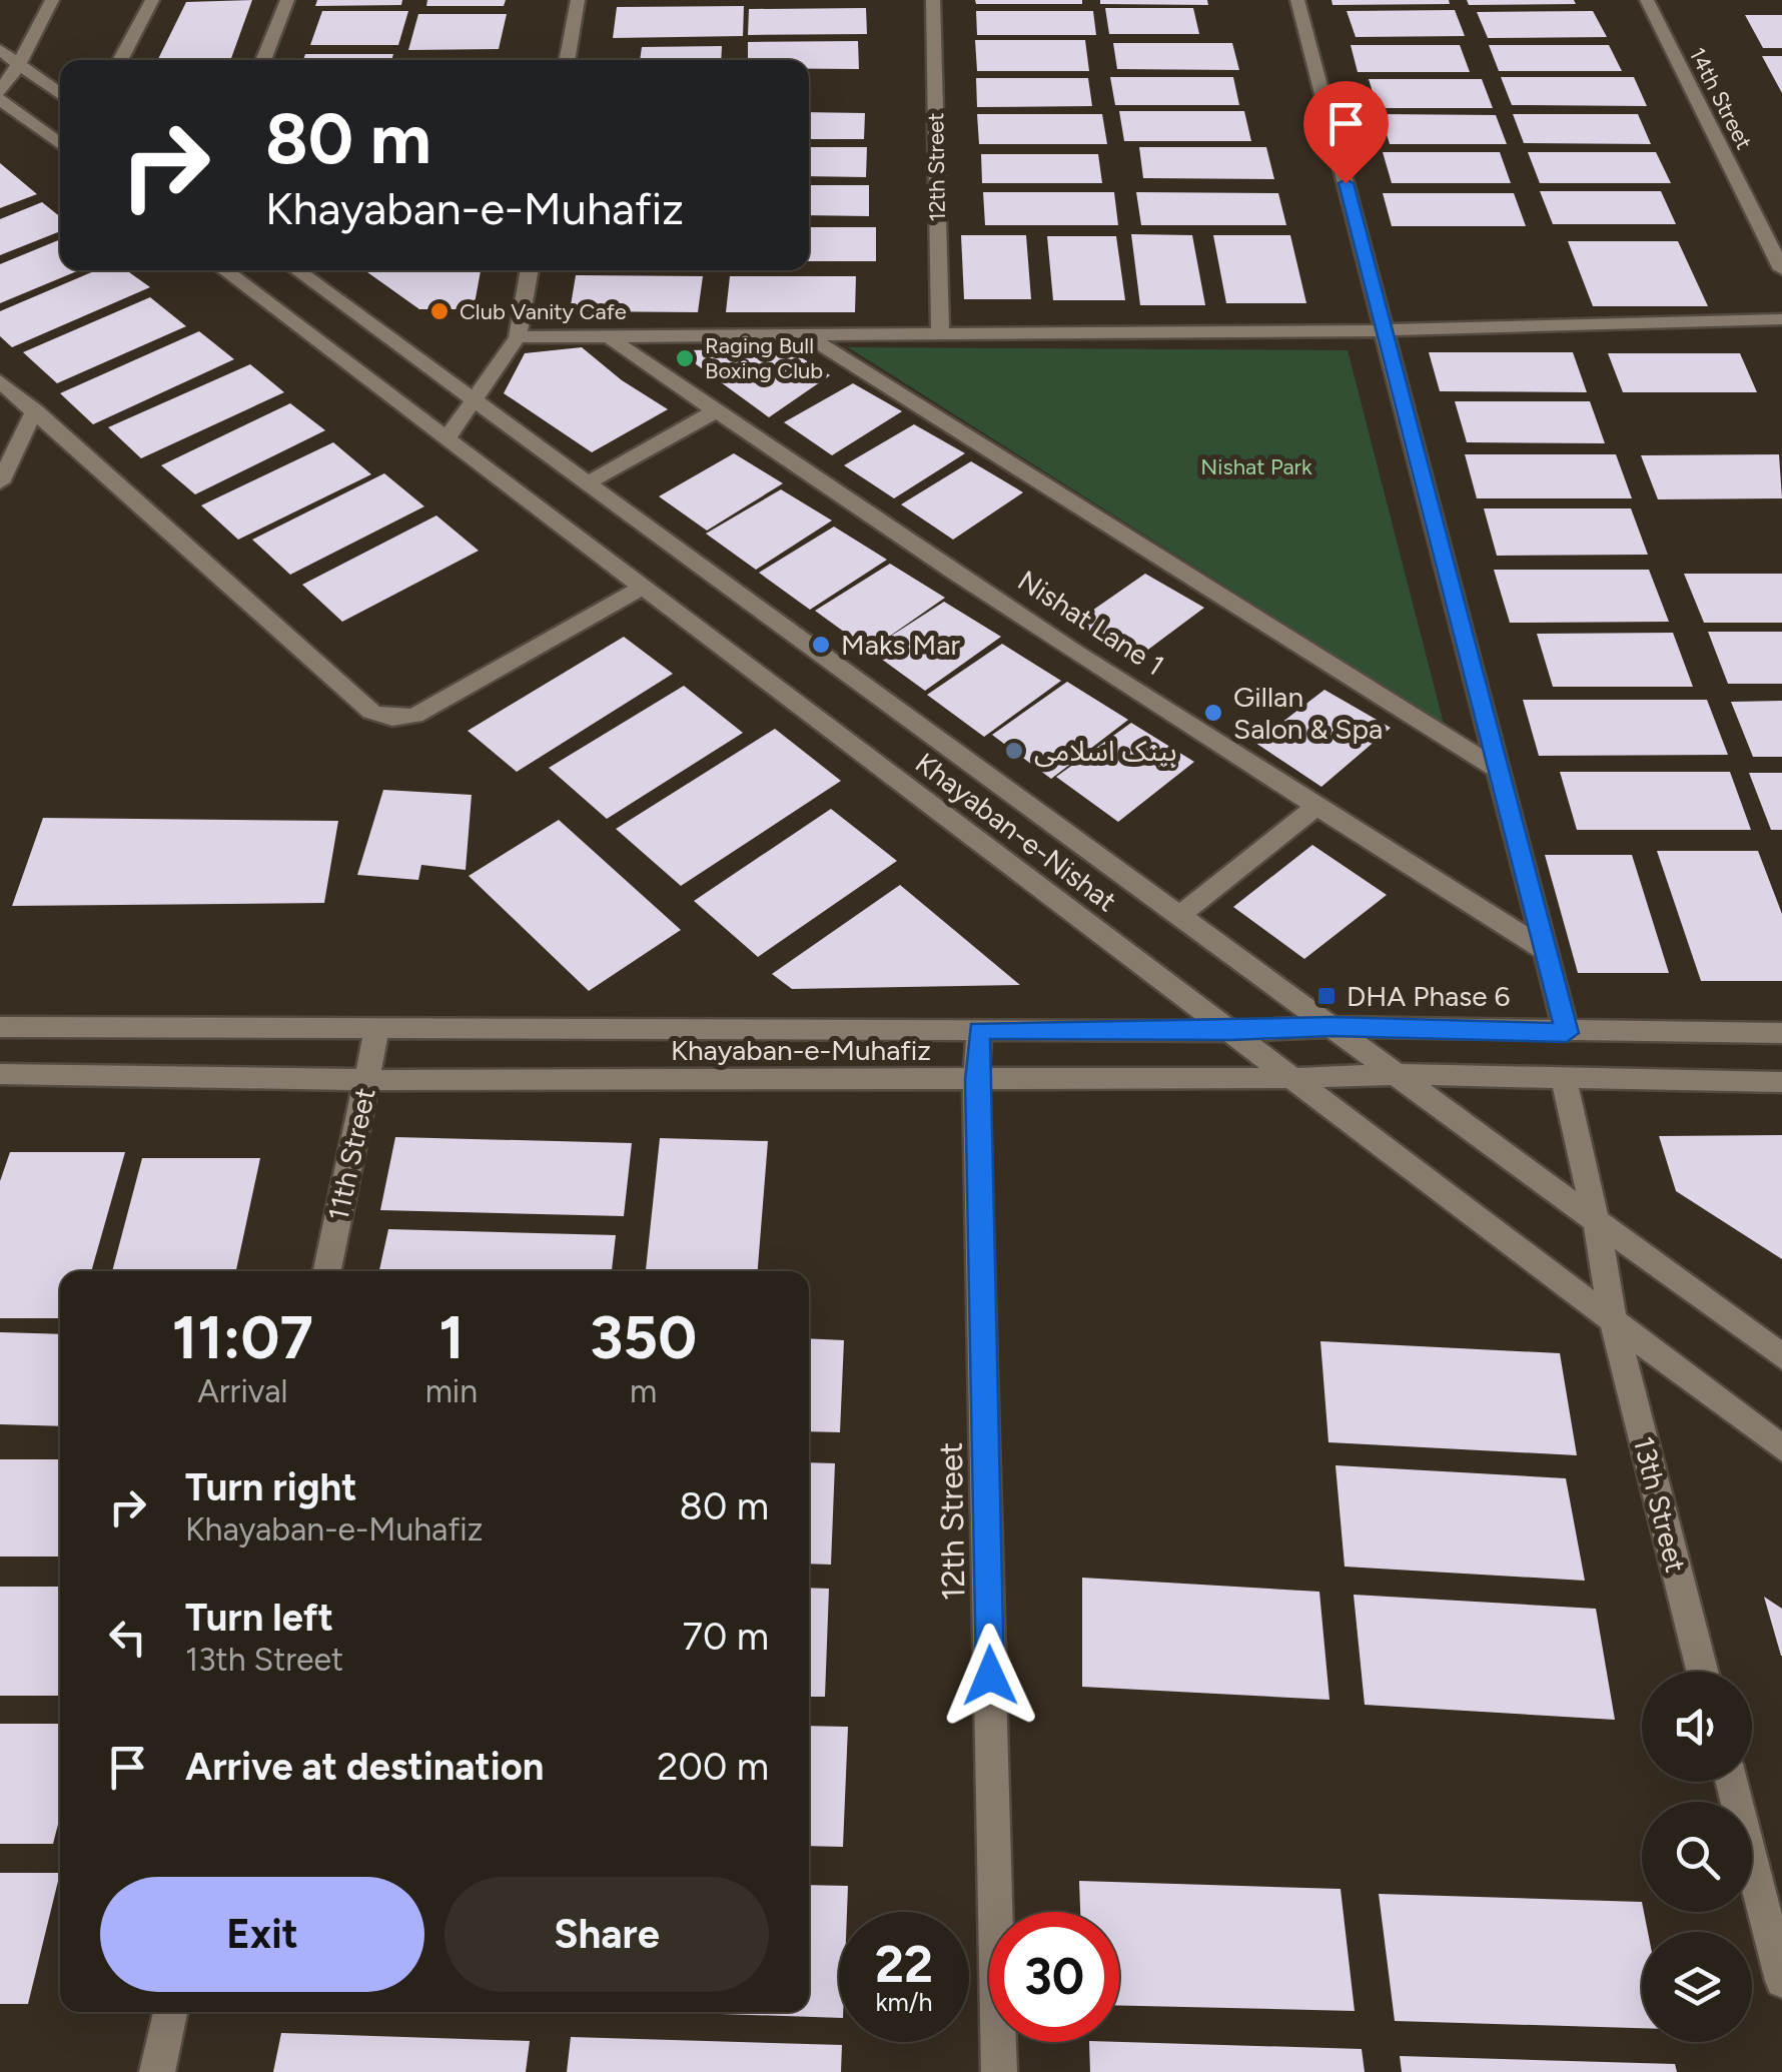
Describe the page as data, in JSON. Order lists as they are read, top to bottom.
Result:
{
  "streets": {
    "street": [
      "14th Street",
      "12th Street",
      "Nishat Lane 1",
      "Khayaban-e-Nishat",
      "Khayaban-e-Muhafiz",
      "11th Street",
      "13th Street"
    ]
  },
  "crossings": [
    ["12th Street", "Khayaban-e-Muhafiz"],
    ["Khayaban-e-Nishat", "Khayaban-e-Muhafiz"],
    ["Khayaban-e-Nishat", "13th Street"],
    ["Khayaban-e-Muhafiz", "11th Street"],
    ["Khayaban-e-Muhafiz", "13th Street"]
  ],
  "parks": ["Nishat Park"],
  "places": {
    "other": [
      "Club Vanity Cafe",
      "Raging Bull Boxing Club",
      "Maks Mar",
      "Gillan Salon & Spa",
      "بینک اسلامی"
    ],
    "transit": ["DHA Phase 6"]
  },
  "page": {
    "turn": ["80 m", "Khayaban-e-Muhafiz"],
    "eta": [
      "11:07",
      "Arrival",
      "1",
      "min",
      "350",
      "m"
    ],
    "list": [
      {
        "name": "Turn right",
        "note": "Khayaban-e-Muhafiz",
        "value": "80 m"
      },
      {
        "name": "Turn left",
        "note": "13th Street",
        "value": "70 m"
      },
      {
        "name": "Arrive at destination",
        "value": "200 m"
      }
    ],
    "buttons": ["Exit", "Share"],
    "speed": "22 km/h",
    "limit": "30"
  }
}
